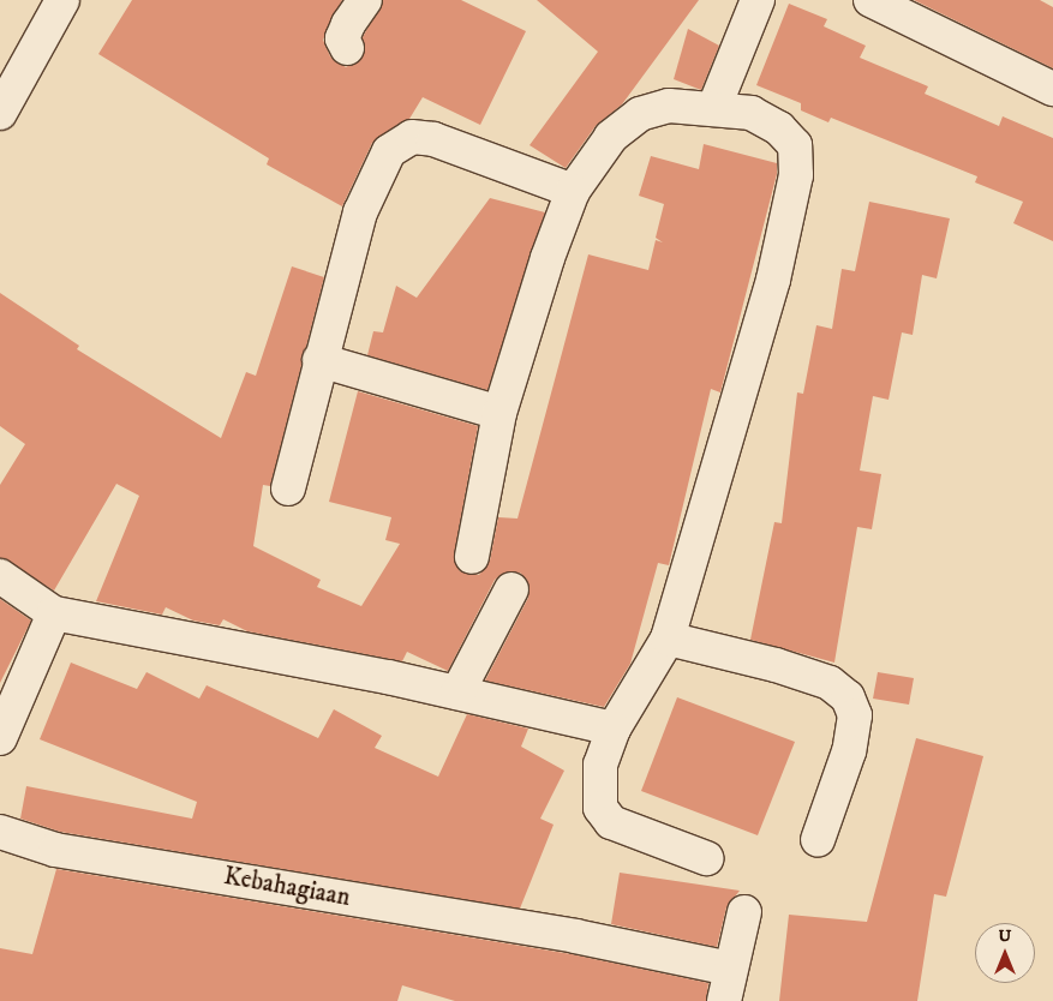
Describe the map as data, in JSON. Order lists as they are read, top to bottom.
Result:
{
  "streets": {
    "street": ["Kebahagiaan"]
  },
  "north": "top"
}
